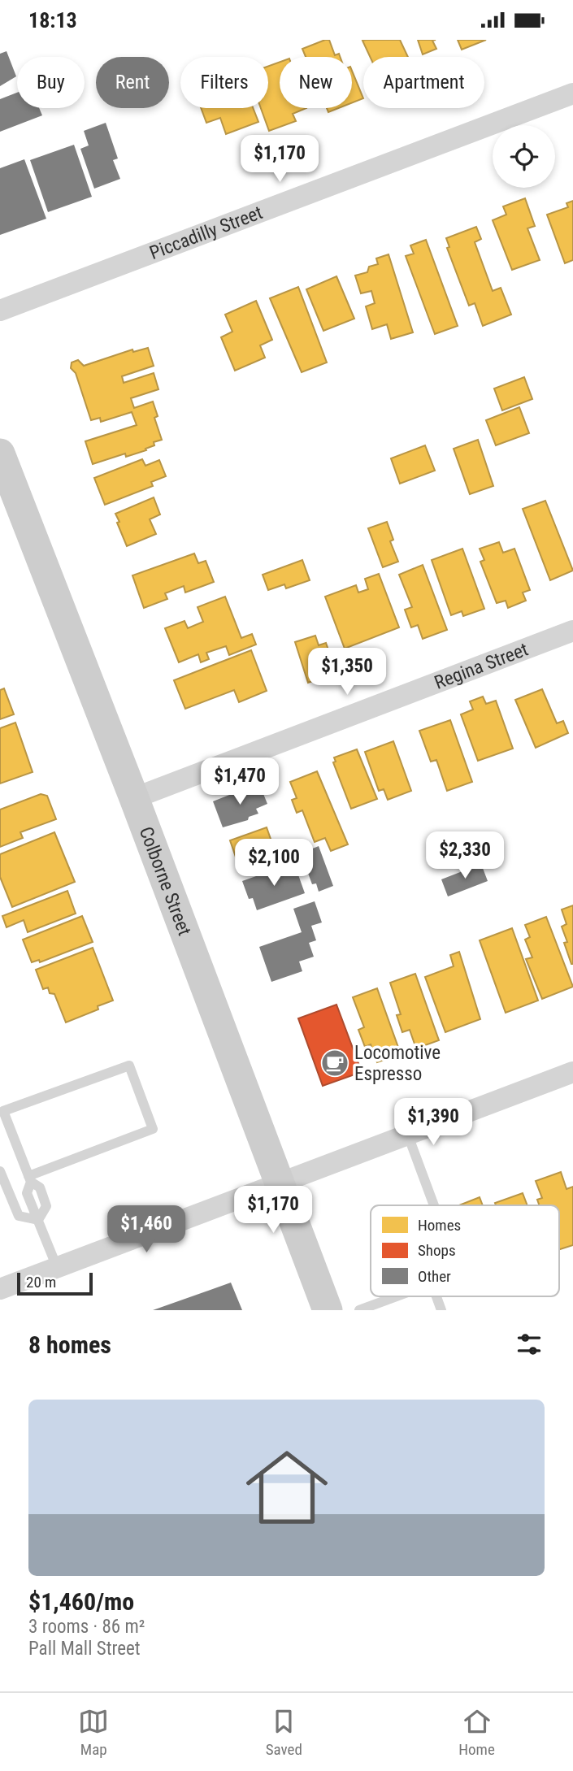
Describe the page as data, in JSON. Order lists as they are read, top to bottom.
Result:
{
  "streets": {
    "street": ["Piccadilly Street", "Regina Street", "Colborne Street"]
  },
  "crossings": [
    ["Regina Street", "Colborne Street"]
  ],
  "places": {
    "cafe": ["Locomotive Espresso"]
  },
  "legend": ["Homes", "Shops", "Other"],
  "scale_bar": "20 m",
  "page": {
    "status": "18:13",
    "chip": [
      "Buy",
      "Rent",
      "Filters",
      "New",
      "Apartment"
    ],
    "price": [
      "$1,170",
      "$1,350",
      "$1,470",
      "$2,330",
      "$2,100",
      "$1,390",
      "$1,170",
      "$1,460"
    ],
    "scale": "20 m",
    "heading": "8 homes",
    "list": [
      {
        "name": "$1,460/mo",
        "note": "3 rooms · 86 m² · Pall Mall Street"
      }
    ],
    "tabs": ["Map", "Saved", "Home"]
  }
}
